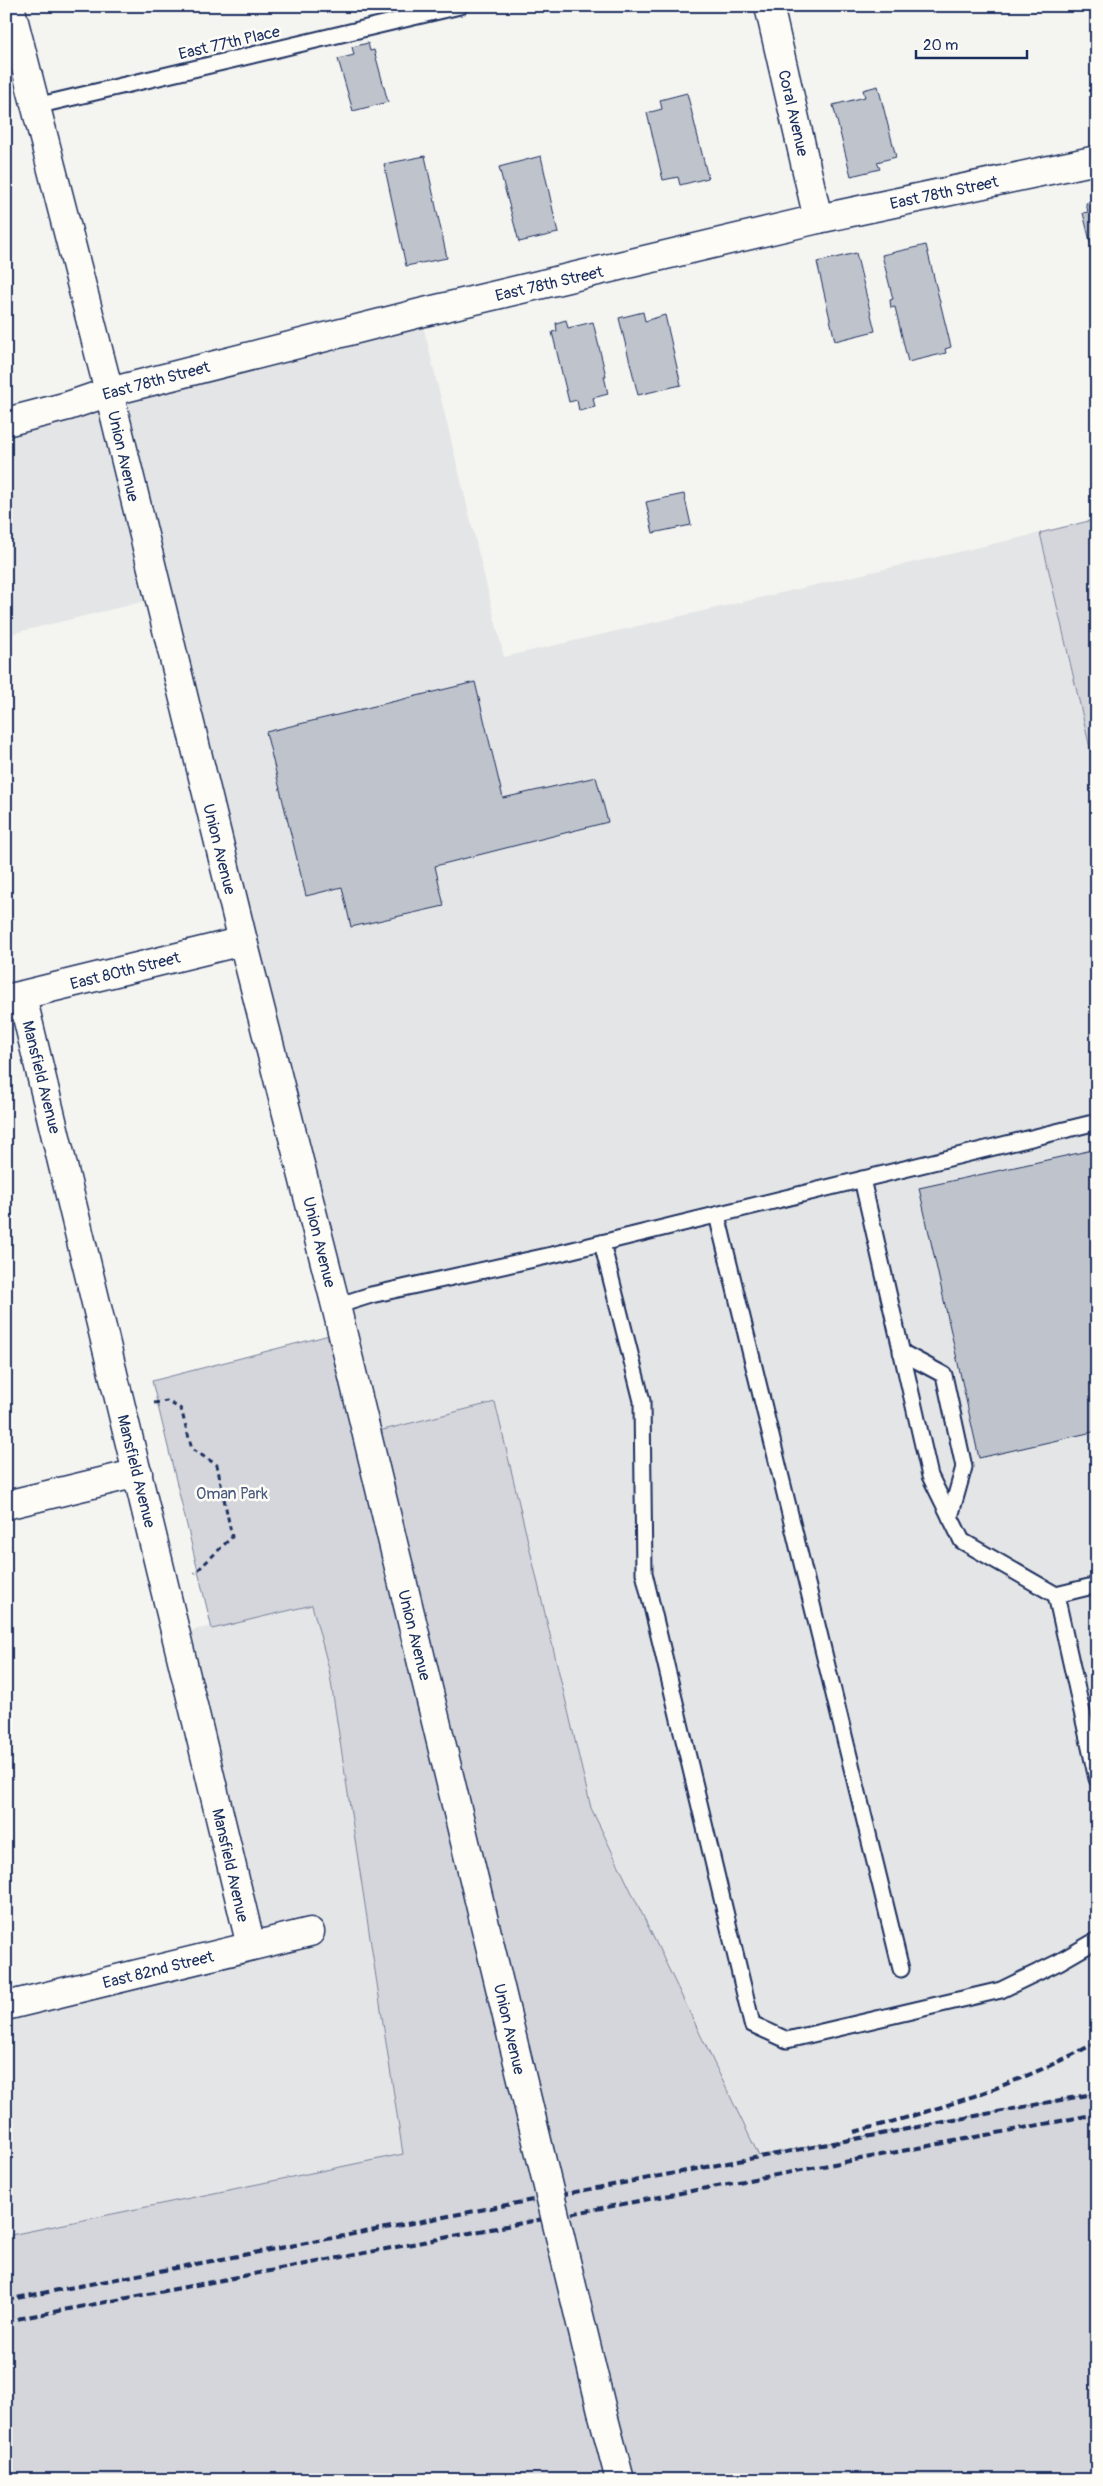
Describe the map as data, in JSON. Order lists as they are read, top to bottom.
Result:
{
  "streets": {
    "main road": [
      "Coral Avenue",
      "East 78th Street",
      "Union Avenue",
      "East 80th Street",
      "Mansfield Avenue",
      "East 82nd Street"
    ],
    "lane": ["East 77th Place"]
  },
  "crossings": [
    ["East 77th Place", "Union Avenue"],
    ["Coral Avenue", "East 78th Street"],
    ["East 78th Street", "Union Avenue"],
    ["Union Avenue", "East 80th Street"],
    ["East 80th Street", "Mansfield Avenue"],
    ["Mansfield Avenue", "East 82nd Street"]
  ],
  "parks": ["Oman Park"],
  "scale_bar": "20 m"
}
